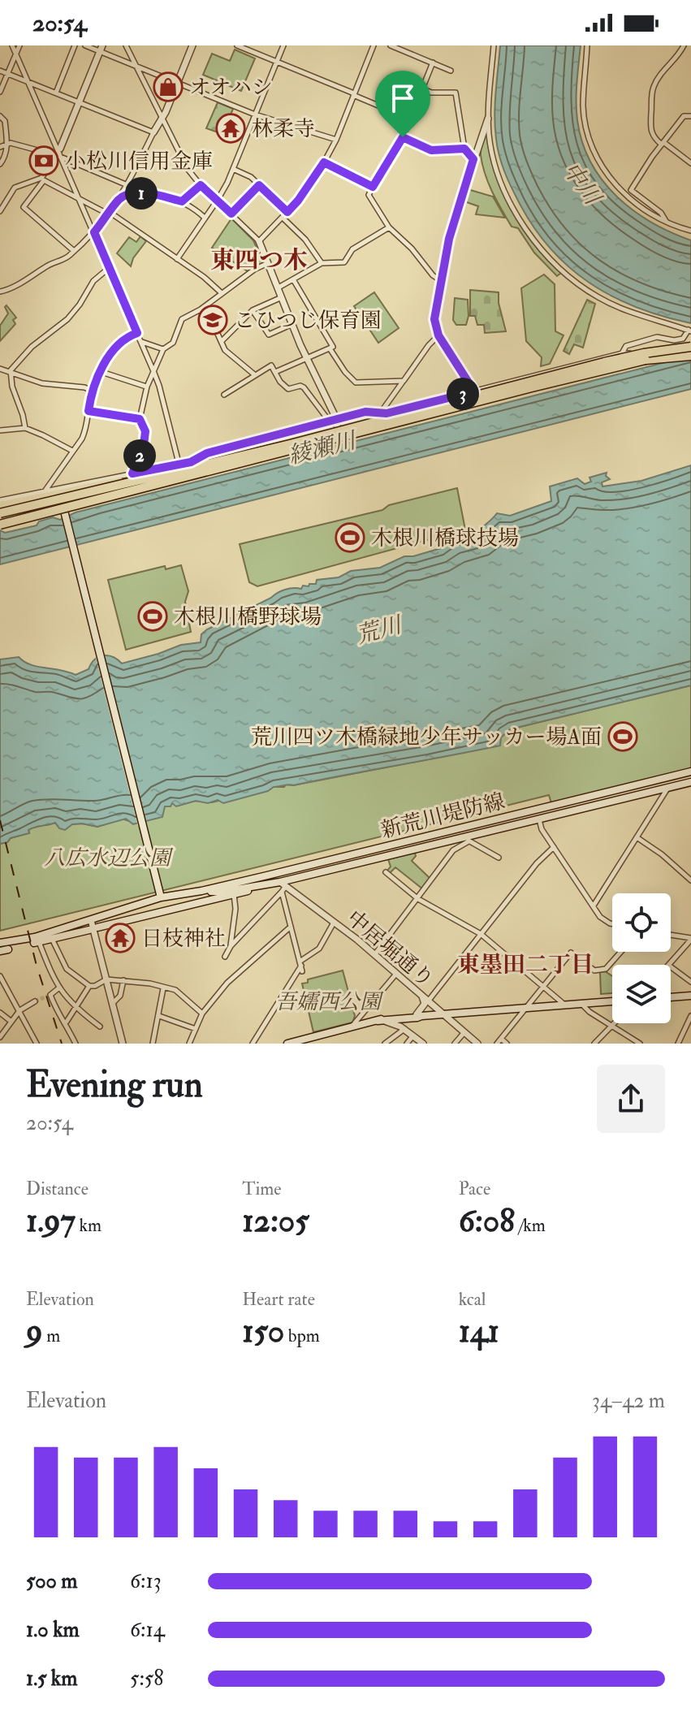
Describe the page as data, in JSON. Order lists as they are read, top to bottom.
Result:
{
  "streets": {
    "main road": ["新荒川堤防線"],
    "street": ["中居堀通り"]
  },
  "crossings": [
    ["新荒川堤防線", "中居堀通り"]
  ],
  "districts": ["東四つ木", "東墨田二丁目"],
  "water": ["中川", "綾瀬川", "荒川"],
  "parks": ["八広水辺公園", "吾嬬西公園"],
  "places": {
    "shop": ["オオハシ"],
    "temple": ["林柔寺", "日枝神社"],
    "bank": ["小松川信用金庫"],
    "school or university": ["こひつじ保育園"],
    "sports": ["木根川橋球技場", "木根川橋野球場", "荒川四ツ木橋緑地少年サッカー場A面"]
  },
  "page": {
    "status": "20:54",
    "pins": ["1", "3", "2"],
    "heading": ["Evening run", "20:54"],
    "stats": [
      ["Distance", "1.97 km"],
      ["Time", "12:05"],
      ["Pace", "6:08 /km"],
      ["Elevation", "9 m"],
      ["Heart rate", "150 bpm"],
      ["kcal", "141"]
    ],
    "chart": ["Elevation", "34–42 m"],
    "list": [
      {
        "name": "500 m",
        "note": "6:13"
      },
      {
        "name": "1.0 km",
        "note": "6:14"
      },
      {
        "name": "1.5 km",
        "note": "5:58"
      }
    ]
  }
}
